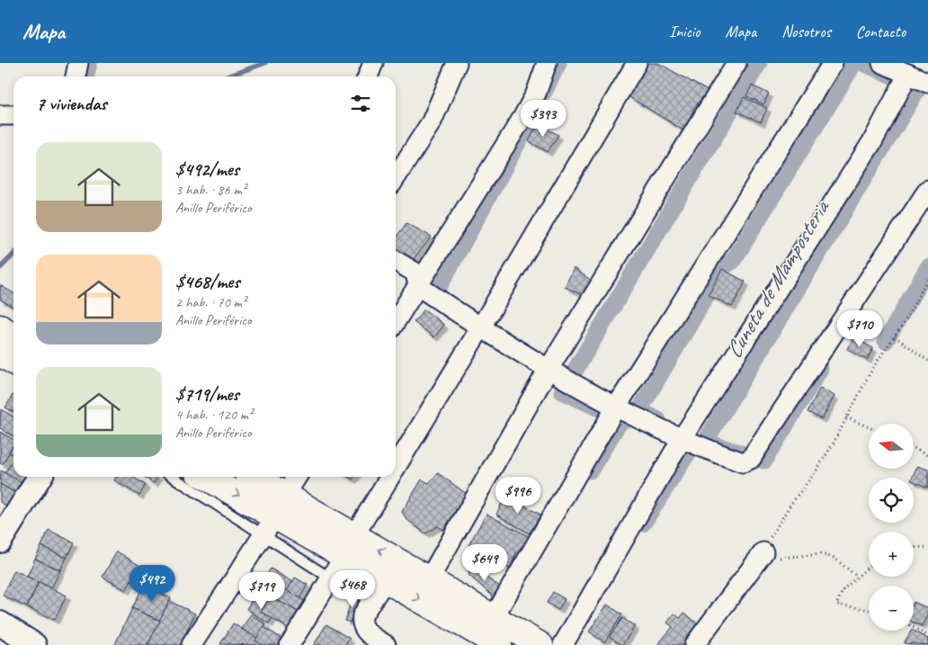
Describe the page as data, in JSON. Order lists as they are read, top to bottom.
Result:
{
  "water": ["Cuneta de Mamposteria"],
  "north": "left",
  "page": {
    "header": "Mapa",
    "nav": [
      "Inicio",
      "Mapa",
      "Nosotros",
      "Contacto"
    ],
    "heading": "7 viviendas",
    "price": [
      "$393",
      "$710",
      "$996",
      "$649",
      "$492",
      "$468",
      "$719"
    ],
    "list": [
      {
        "name": "$492/mes",
        "note": "3 hab. · 86 m² · Anillo Periférico"
      },
      {
        "name": "$468/mes",
        "note": "2 hab. · 70 m² · Anillo Periférico"
      },
      {
        "name": "$719/mes",
        "note": "4 hab. · 120 m² · Anillo Periférico"
      }
    ],
    "map_buttons": ["+", "−"]
  }
}
